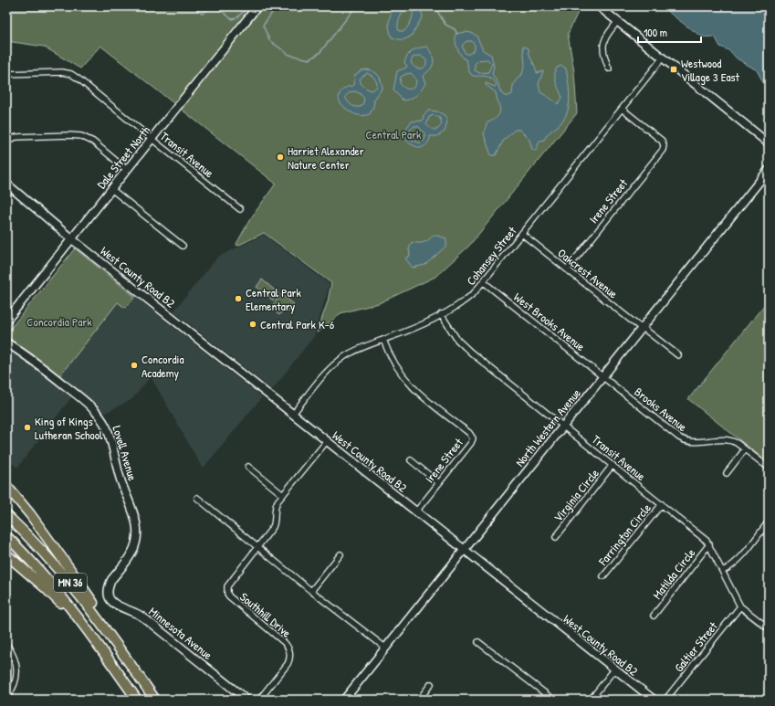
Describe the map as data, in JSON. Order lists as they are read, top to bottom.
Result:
{
  "streets": {
    "highway": ["MN 36"],
    "street": [
      "Transit Avenue",
      "Dale Street North",
      "Irene Street",
      "Cohansey Street",
      "Oakcrest Avenue",
      "West County Road B2",
      "West Brooks Avenue",
      "Brooks Avenue",
      "North Western Avenue",
      "Lovell Avenue",
      "Virginia Circle",
      "Farrington Circle",
      "Matilda Circle",
      "Southhill Drive",
      "Minnesota Avenue",
      "Galtier Street"
    ]
  },
  "crossings": [
    ["Transit Avenue", "Dale Street North"],
    ["Transit Avenue", "Cohansey Street"],
    ["Transit Avenue", "North Western Avenue"],
    ["Transit Avenue", "Virginia Circle"],
    ["Transit Avenue", "Farrington Circle"],
    ["Transit Avenue", "Matilda Circle"],
    ["Transit Avenue", "Galtier Street"],
    ["Dale Street North", "West County Road B2"],
    ["Irene Street", "Cohansey Street"],
    ["Irene Street", "Oakcrest Avenue"],
    ["Irene Street", "West County Road B2"],
    ["Cohansey Street", "Oakcrest Avenue"],
    ["Cohansey Street", "West County Road B2"],
    ["Cohansey Street", "West Brooks Avenue"],
    ["Oakcrest Avenue", "North Western Avenue"],
    ["West County Road B2", "North Western Avenue"],
    ["West Brooks Avenue", "Brooks Avenue"],
    ["West Brooks Avenue", "North Western Avenue"],
    ["Brooks Avenue", "North Western Avenue"],
    ["Lovell Avenue", "Minnesota Avenue"]
  ],
  "parks": ["Central Park", "Concordia Park"],
  "places": {
    "transit": ["Westwood Village 3 East"],
    "other": [
      "Harriet Alexander Nature Center",
      "Central Park Elementary",
      "Central Park K-6",
      "Concordia Academy",
      "King of Kings Lutheran School"
    ]
  },
  "scale_bar": "100 m"
}
